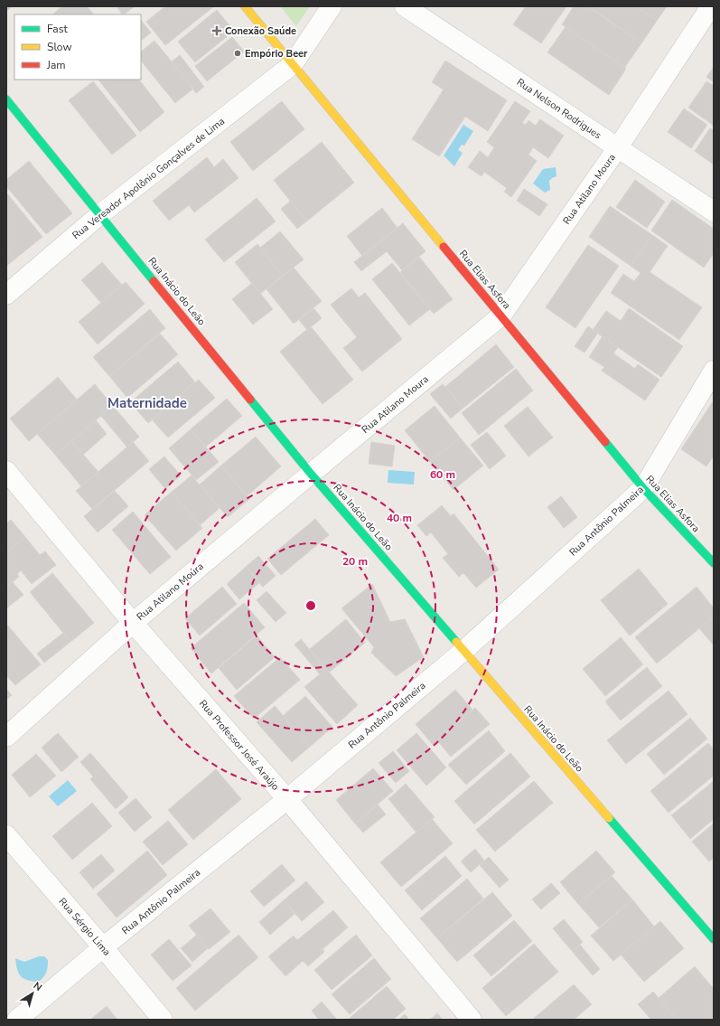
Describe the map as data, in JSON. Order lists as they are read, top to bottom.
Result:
{
  "streets": {
    "street": [
      "Rua Nelson Rodrigues",
      "Rua Vereador Apolônio Gonçalves de Lima",
      "Rua Atilano Moura",
      "Rua Elias Asfora",
      "Rua Inácio do Leão",
      "Rua Antônio Palmeira",
      "Rua Professor José Araújo",
      "Rua Sérgio Lima"
    ]
  },
  "crossings": [
    ["Rua Nelson Rodrigues", "Rua Atilano Moura"],
    ["Rua Vereador Apolônio Gonçalves de Lima", "Rua Elias Asfora"],
    ["Rua Vereador Apolônio Gonçalves de Lima", "Rua Inácio do Leão"],
    ["Rua Atilano Moura", "Rua Elias Asfora"],
    ["Rua Atilano Moura", "Rua Inácio do Leão"],
    ["Rua Atilano Moura", "Rua Professor José Araújo"],
    ["Rua Elias Asfora", "Rua Antônio Palmeira"],
    ["Rua Inácio do Leão", "Rua Antônio Palmeira"],
    ["Rua Antônio Palmeira", "Rua Professor José Araújo"],
    ["Rua Antônio Palmeira", "Rua Sérgio Lima"]
  ],
  "districts": ["Maternidade"],
  "places": {
    "health": ["Conexão Saúde"],
    "other": ["Empório Beer"]
  },
  "legend": ["Fast", "Slow", "Jam"],
  "north": "top right",
  "rings": ["60 m", "40 m", "20 m"]
}
